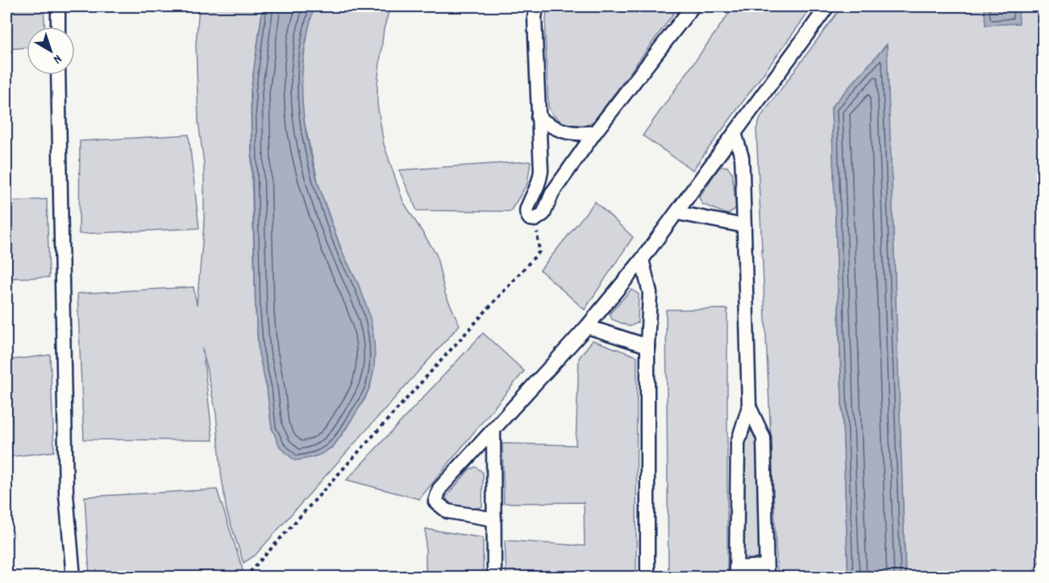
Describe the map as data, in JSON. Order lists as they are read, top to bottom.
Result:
{
  "north": "bottom right"
}
